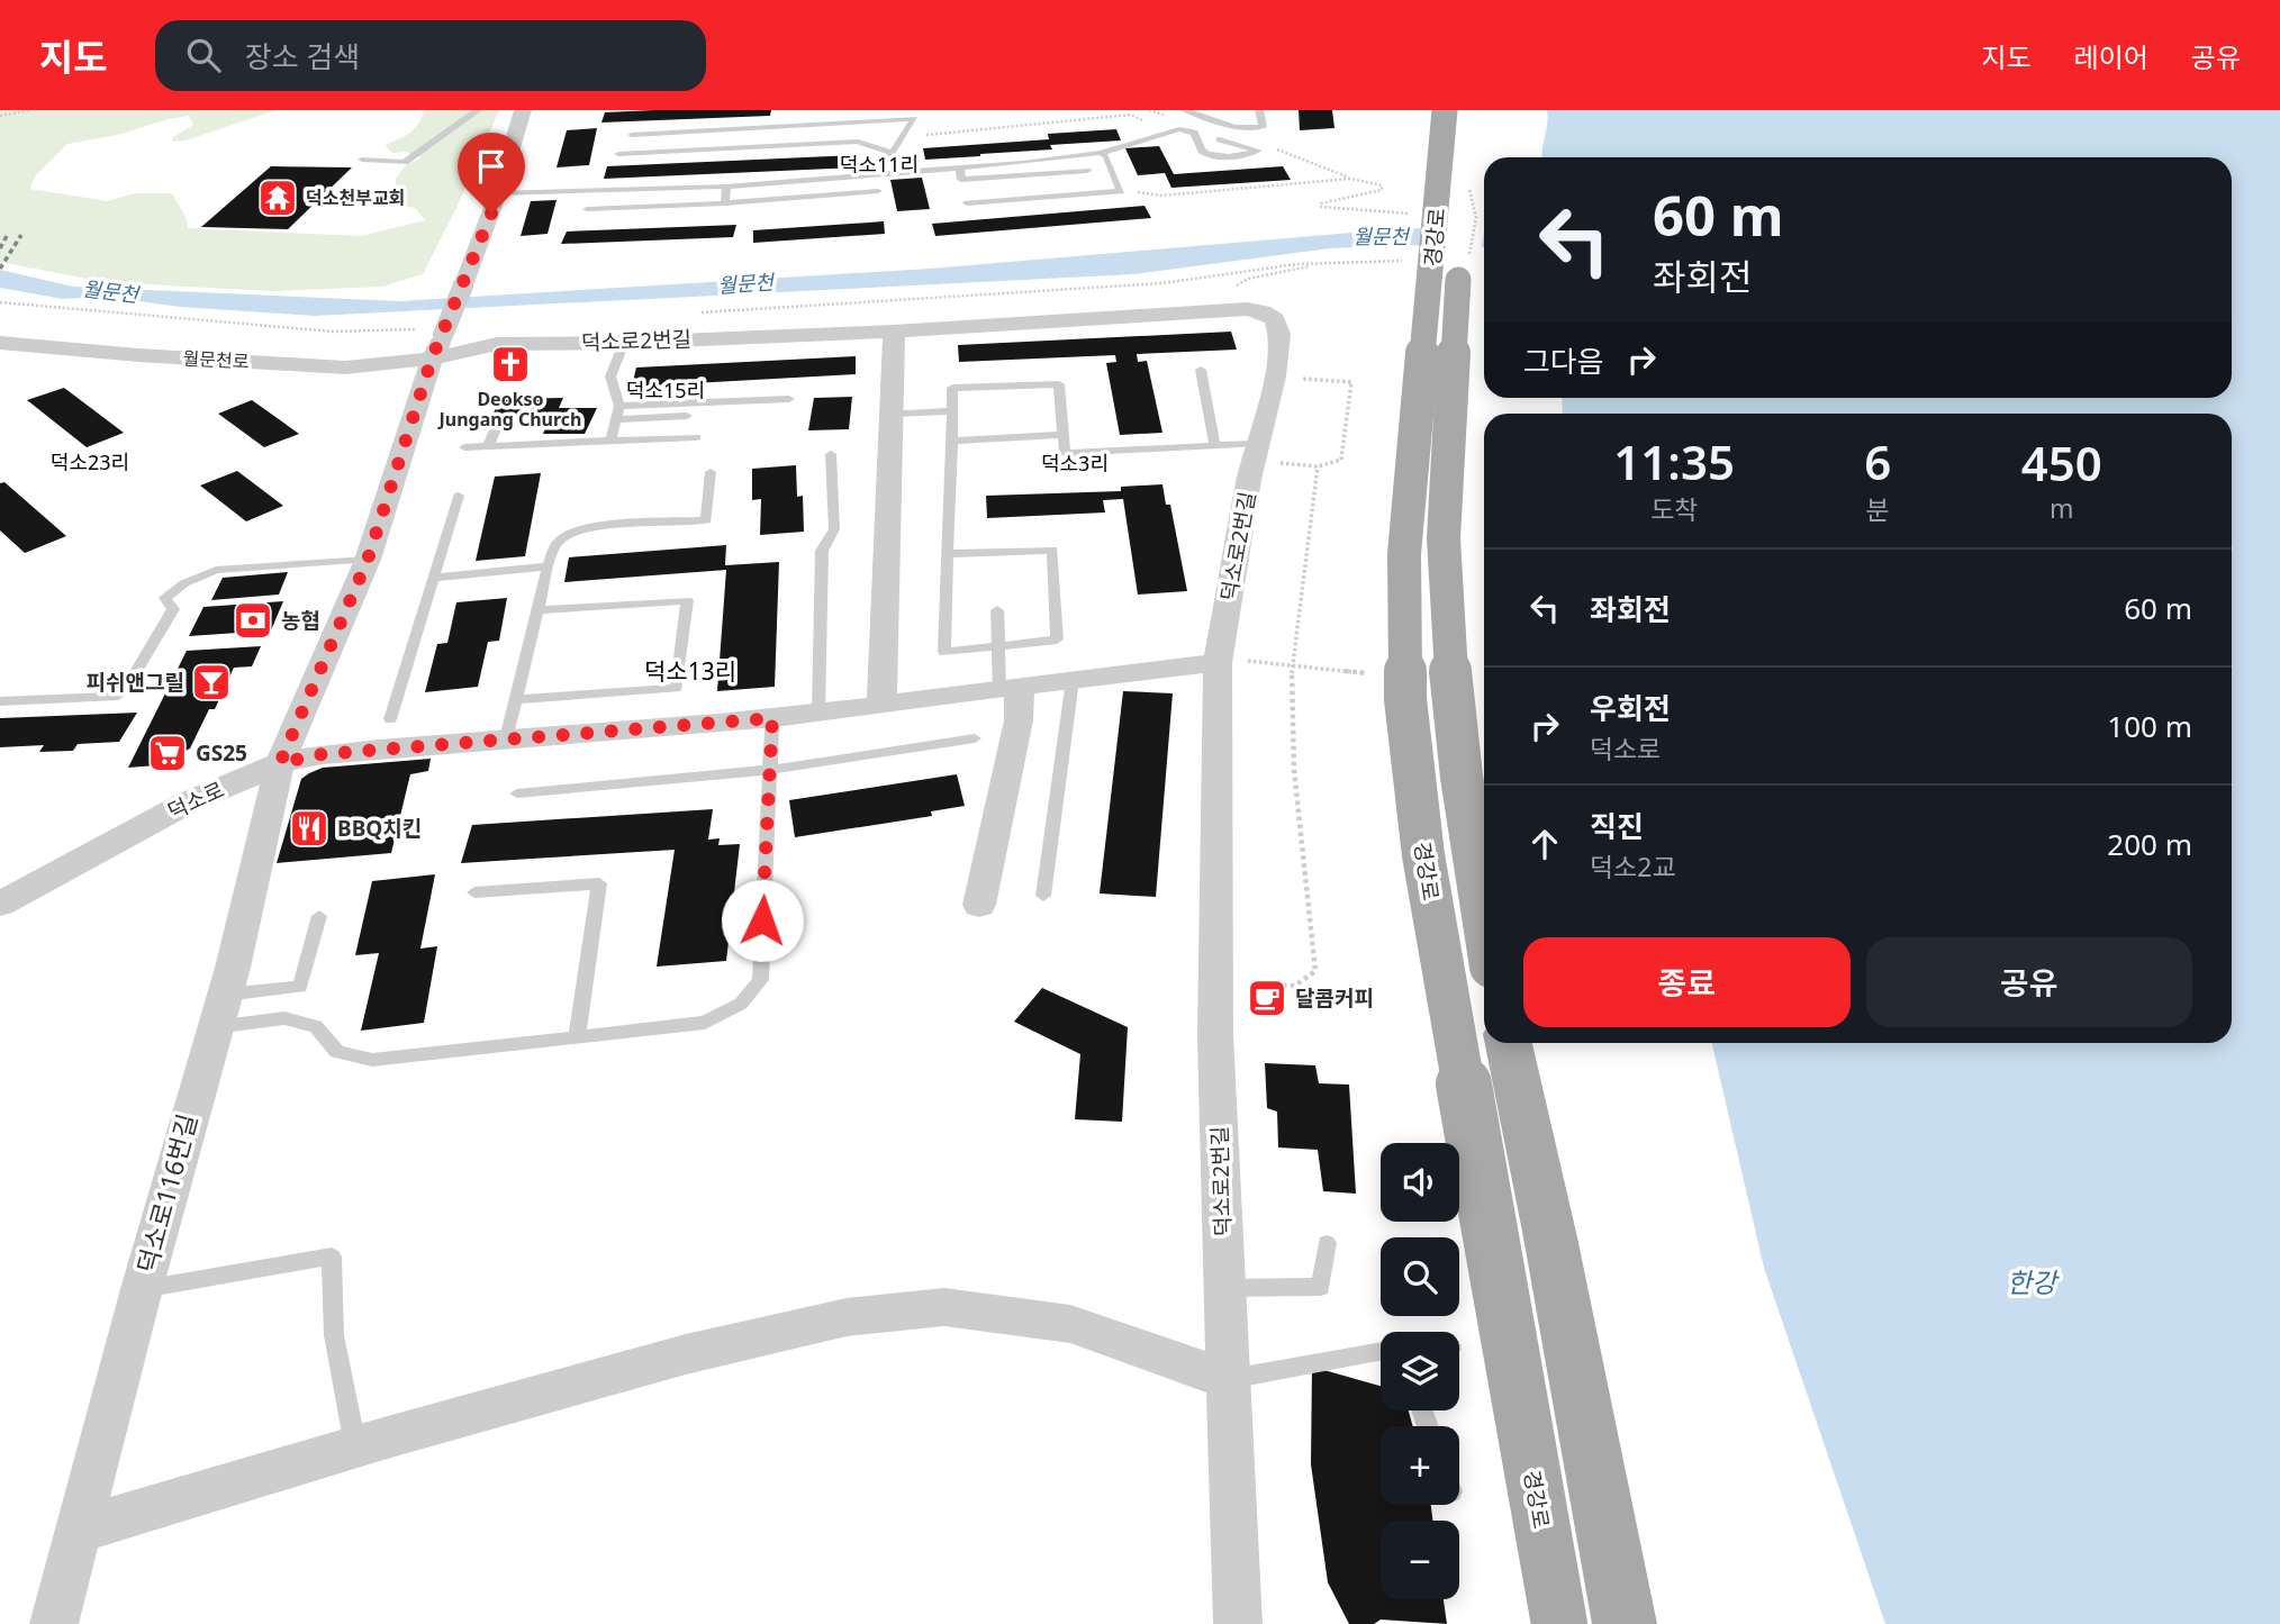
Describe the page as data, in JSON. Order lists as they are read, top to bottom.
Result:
{
  "streets": {
    "main road": ["경강로"],
    "street": [
      "덕소로2번길",
      "월문천로",
      "덕소로",
      "덕소로116번길"
    ]
  },
  "crossings": [
    ["덕소로2번길", "월문천로"],
    ["덕소로2번길", "덕소로"],
    ["덕소로", "덕소로116번길"]
  ],
  "districts": [
    "덕소11리",
    "덕소15리",
    "덕소23리",
    "덕소3리",
    "덕소13리"
  ],
  "water": ["월문천", "한강"],
  "places": {
    "temple": ["덕소천부교회"],
    "church": ["Deokso Jungang Church"],
    "bank": ["농협"],
    "bar": ["피쉬앤그릴"],
    "supermarket": ["GS25"],
    "restaurant": ["BBQ치킨"],
    "cafe": ["달콤커피"]
  },
  "page": {
    "header": "지도",
    "search": "장소 검색",
    "nav": ["지도", "레이어", "공유"],
    "turn": ["60 m", "좌회전"],
    "then": "그다음",
    "eta": [
      "11:35",
      "도착",
      "6",
      "분",
      "450",
      "m"
    ],
    "list": [
      {
        "name": "좌회전",
        "value": "60 m"
      },
      {
        "name": "우회전",
        "note": "덕소로",
        "value": "100 m"
      },
      {
        "name": "직진",
        "note": "덕소2교",
        "value": "200 m"
      }
    ],
    "buttons": ["종료", "공유"],
    "map_buttons": ["+", "−"]
  }
}
